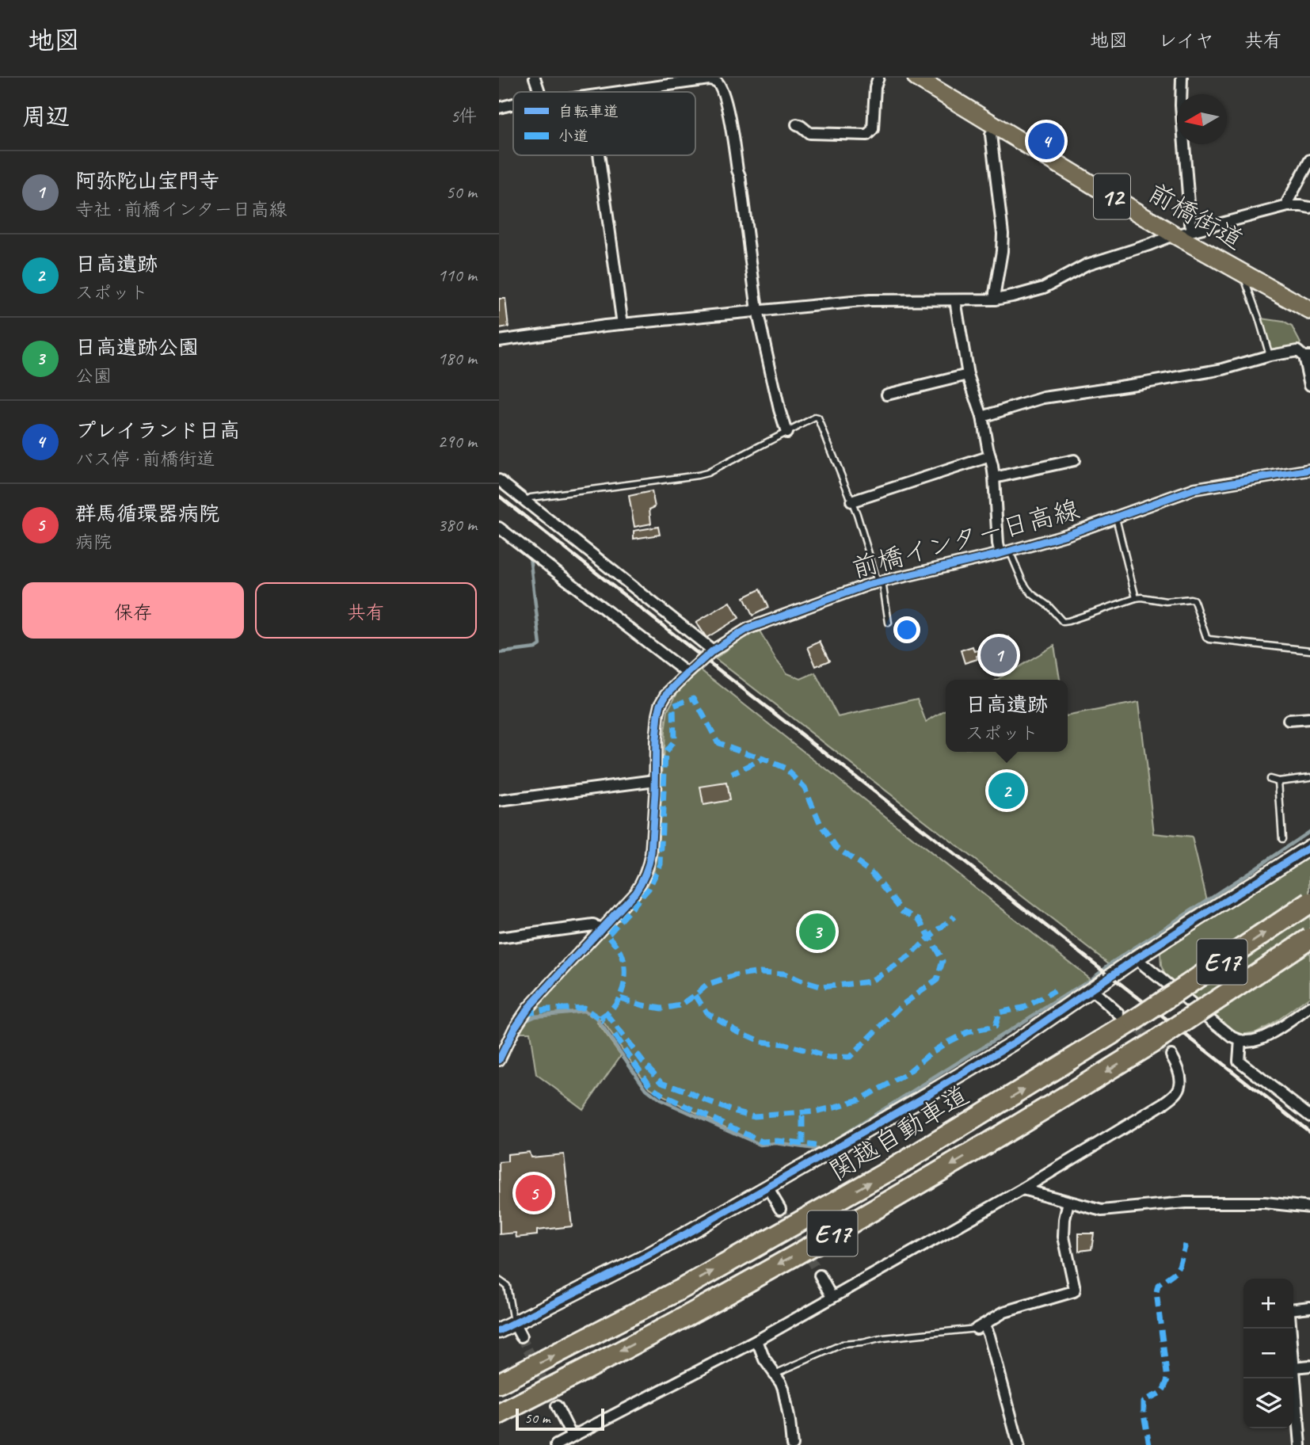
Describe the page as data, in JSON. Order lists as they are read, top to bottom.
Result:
{
  "streets": {
    "highway": ["E17", "関越自動車道"],
    "main road": ["12", "前橋街道"],
    "street": ["前橋インター日高線"]
  },
  "legend": ["自転車道", "小道"],
  "scale_bar": "50 m",
  "north": "left",
  "page": {
    "header": "地図",
    "nav": ["地図", "レイヤ", "共有"],
    "heading": ["周辺", "5件"],
    "pins": [
      "4",
      "1",
      "2",
      "3",
      "5"
    ],
    "list": [
      {
        "mark": "1",
        "name": "阿弥陀山宝門寺",
        "note": "寺社 · 前橋インター日高線",
        "value": "50 m"
      },
      {
        "mark": "2",
        "name": "日高遺跡",
        "note": "スポット",
        "value": "110 m"
      },
      {
        "mark": "3",
        "name": "日高遺跡公園",
        "note": "公園",
        "value": "180 m"
      },
      {
        "mark": "4",
        "name": "プレイランド日高",
        "note": "バス停 · 前橋街道",
        "value": "290 m"
      },
      {
        "mark": "5",
        "name": "群馬循環器病院",
        "note": "病院",
        "value": "380 m"
      }
    ],
    "buttons": ["保存", "共有"],
    "popup": ["日高遺跡", "スポット"],
    "map_buttons": ["+", "−"],
    "scale": "50 m"
  }
}
